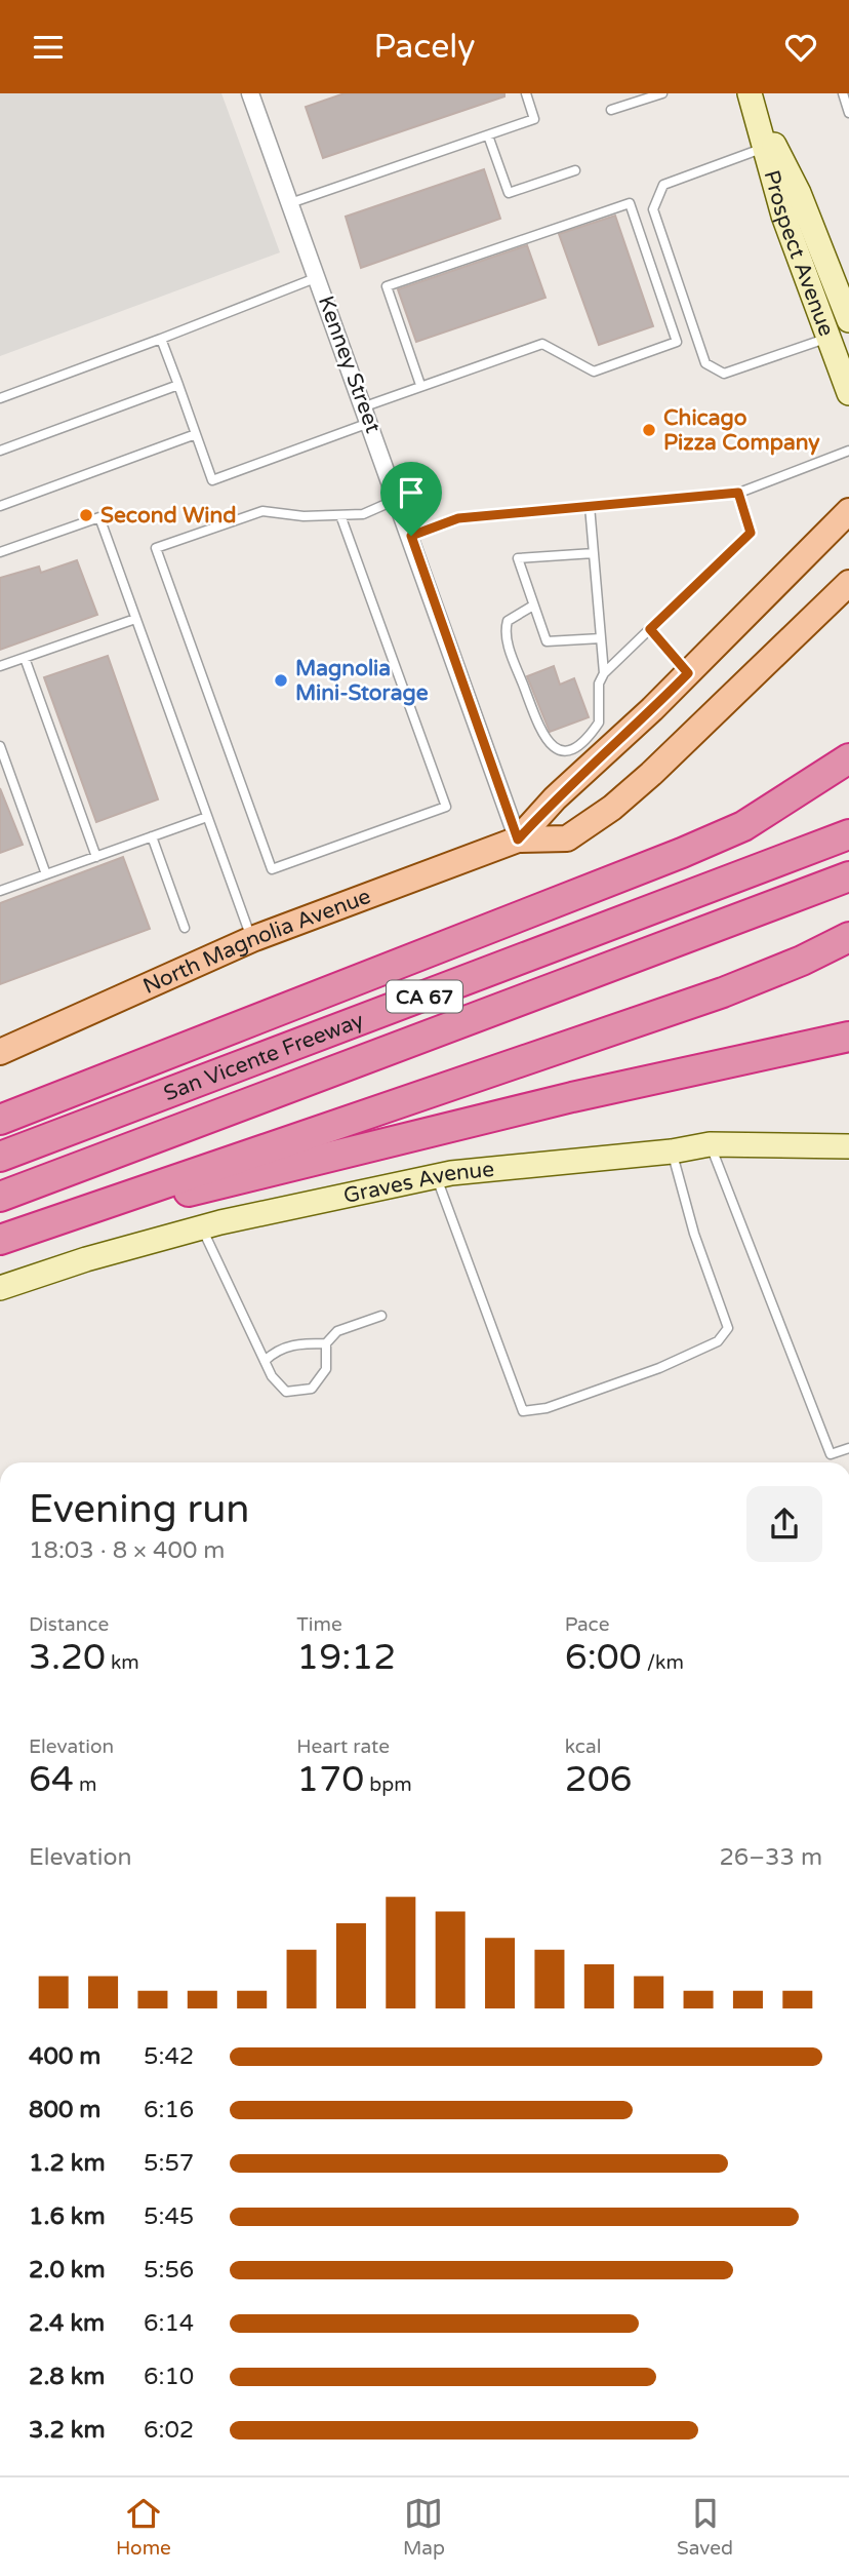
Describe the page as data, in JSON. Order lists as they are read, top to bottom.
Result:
{
  "streets": {
    "highway": ["CA 67", "San Vicente Freeway"],
    "main road": ["Prospect Avenue", "North Magnolia Avenue", "Graves Avenue"],
    "street": ["Kenney Street"]
  },
  "crossings": [
    ["Kenney Street", "North Magnolia Avenue"]
  ],
  "places": ["Chicago Pizza Company", "Second Wind", "Magnolia Mini-Storage"],
  "page": {
    "header": "Pacely",
    "heading": ["Evening run", "18:03 · 8 × 400 m"],
    "stats": [
      ["Distance", "3.20 km"],
      ["Time", "19:12"],
      ["Pace", "6:00 /km"],
      ["Elevation", "64 m"],
      ["Heart rate", "170 bpm"],
      ["kcal", "206"]
    ],
    "chart": ["Elevation", "26–33 m"],
    "list": [
      {
        "name": "400 m",
        "note": "5:42"
      },
      {
        "name": "800 m",
        "note": "6:16"
      },
      {
        "name": "1.2 km",
        "note": "5:57"
      },
      {
        "name": "1.6 km",
        "note": "5:45"
      },
      {
        "name": "2.0 km",
        "note": "5:56"
      },
      {
        "name": "2.4 km",
        "note": "6:14"
      },
      {
        "name": "2.8 km",
        "note": "6:10"
      },
      {
        "name": "3.2 km",
        "note": "6:02"
      }
    ],
    "tabs": ["Home", "Map", "Saved"]
  }
}
